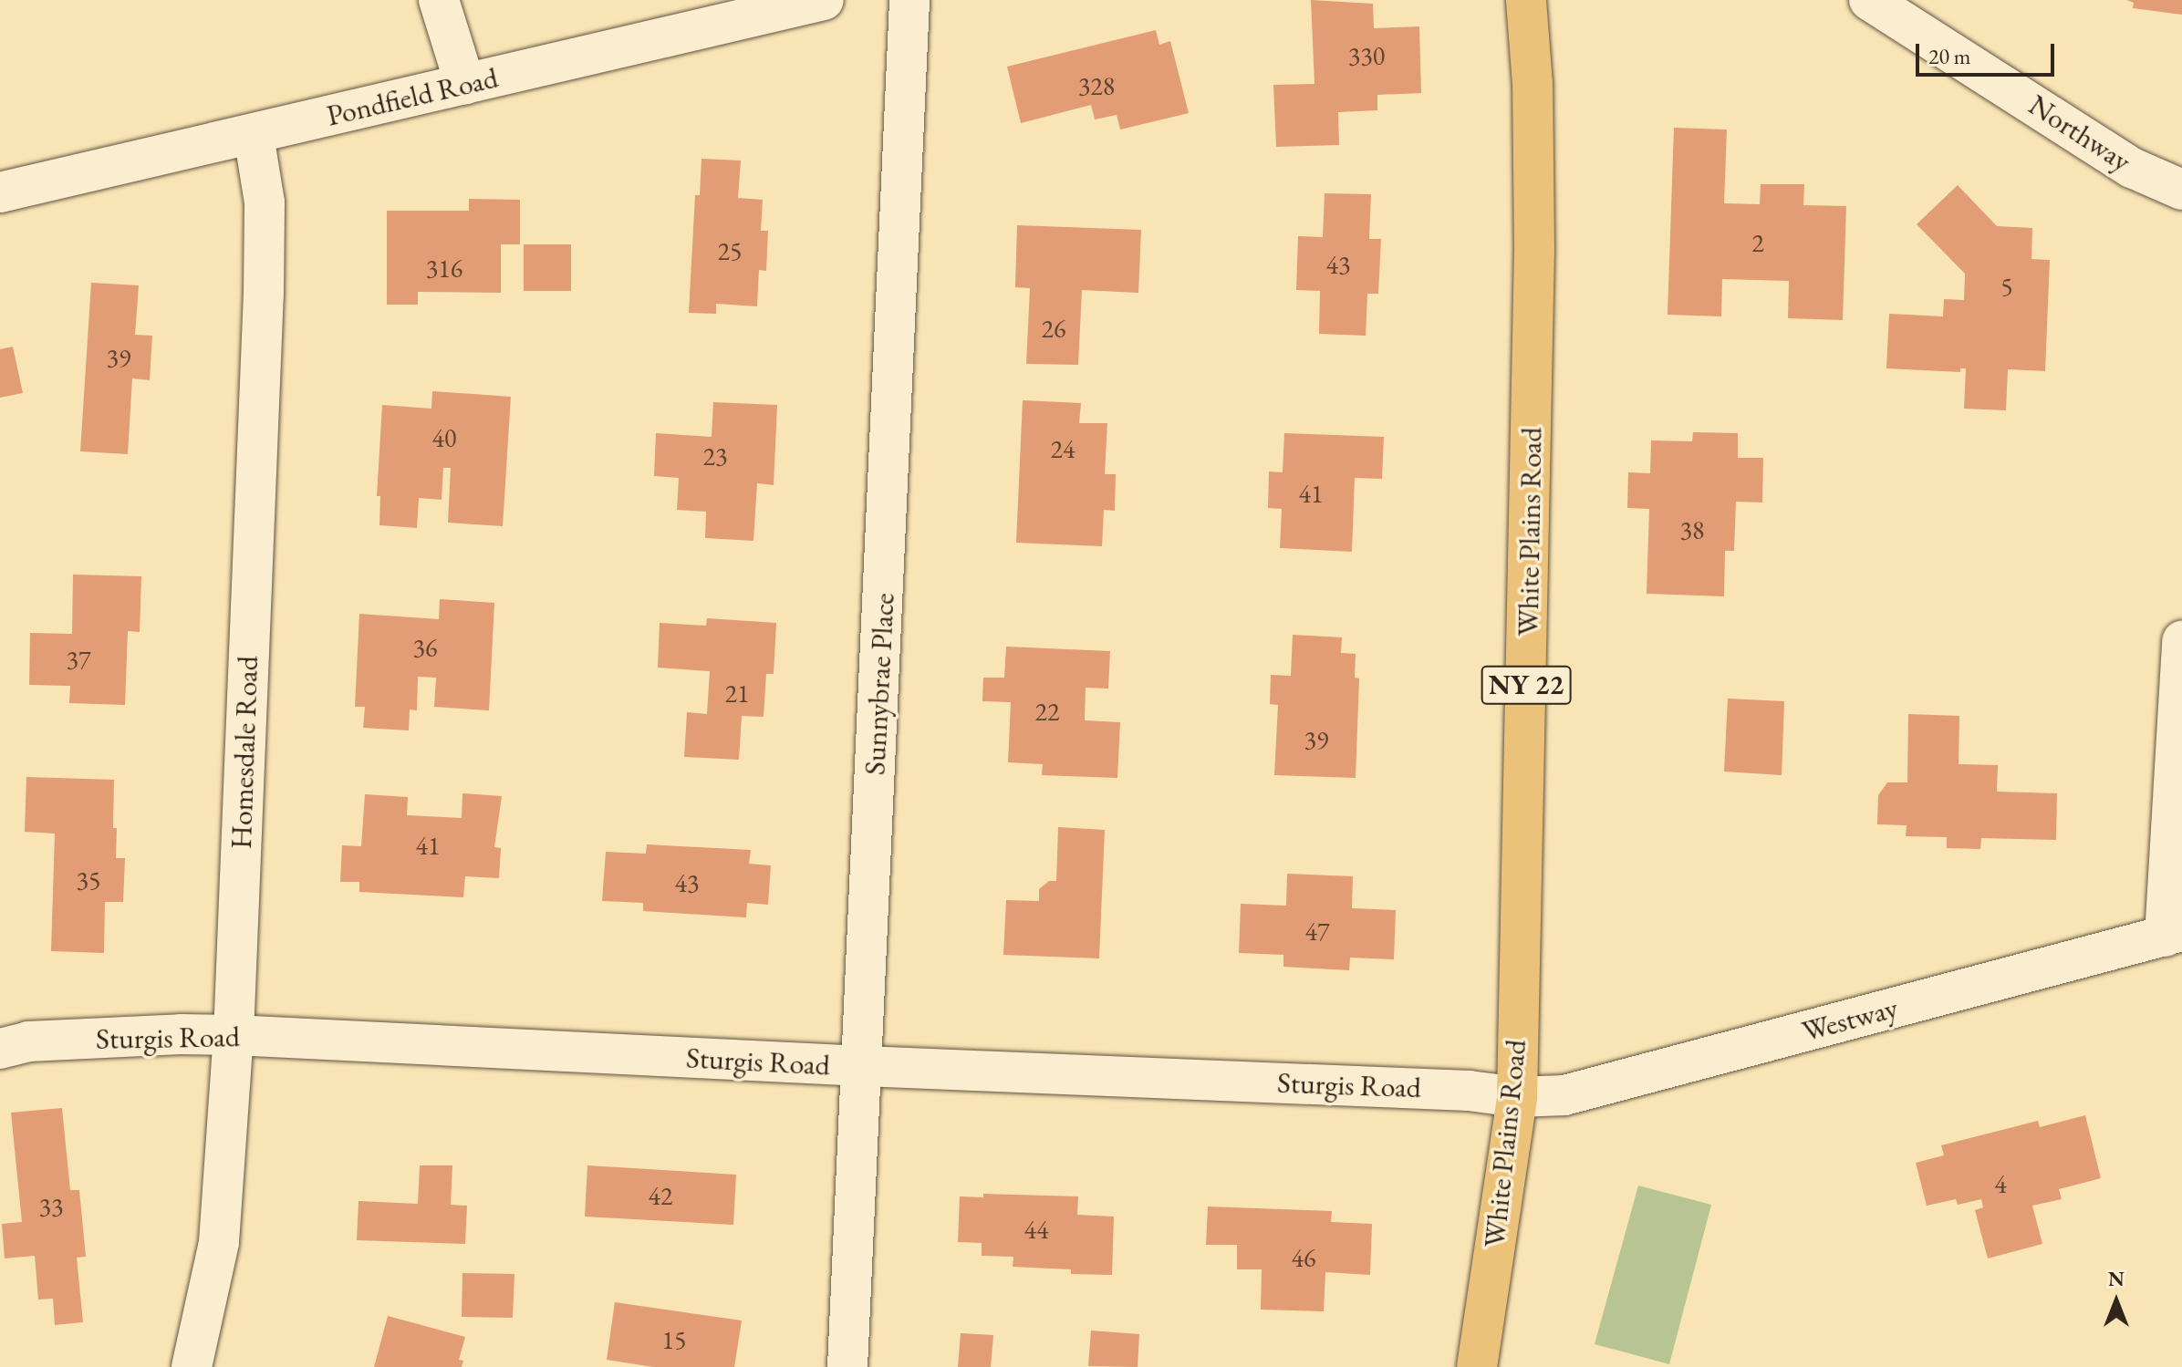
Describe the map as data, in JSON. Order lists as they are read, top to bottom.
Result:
{
  "streets": {
    "main road": ["White Plains Road", "NY 22"],
    "street": [
      "Pondfield Road",
      "Northway",
      "Sunnybrae Place",
      "Homesdale Road",
      "Westway",
      "Sturgis Road"
    ]
  },
  "crossings": [
    ["Pondfield Road", "Homesdale Road"],
    ["White Plains Road", "Westway"],
    ["White Plains Road", "Sturgis Road"],
    ["Sunnybrae Place", "Sturgis Road"],
    ["Homesdale Road", "Sturgis Road"],
    ["Westway", "Sturgis Road"]
  ],
  "house_numbers": [
    "330",
    "328",
    "2",
    "25",
    "43",
    "316",
    "5",
    "26",
    "39",
    "40",
    "24",
    "23",
    "41",
    "38",
    "36",
    "37",
    "21",
    "22",
    "39",
    "41",
    "35",
    "43",
    "47",
    "4",
    "42",
    "33",
    "44",
    "46",
    "15"
  ],
  "scale_bar": "20 m",
  "north": "top"
}
